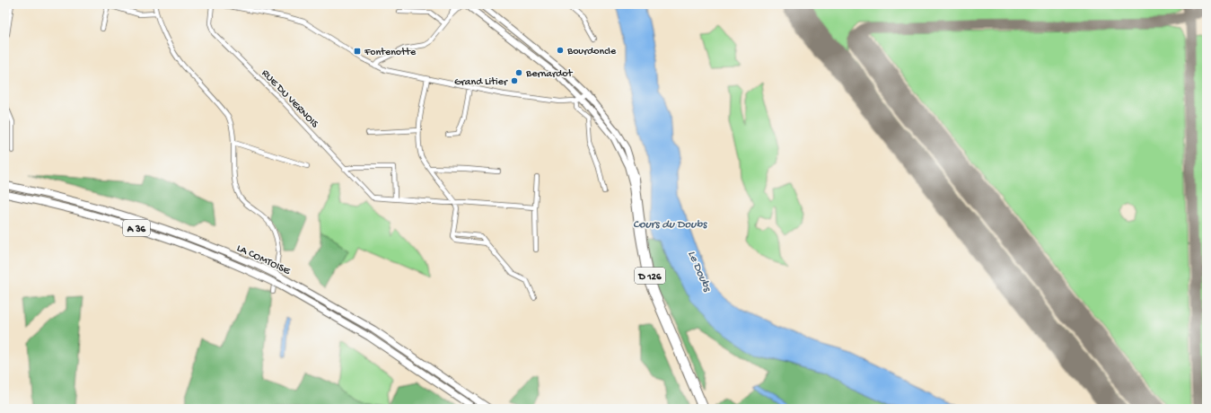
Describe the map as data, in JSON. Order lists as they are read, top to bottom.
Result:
{
  "streets": {
    "highway": ["A 36", "LA COMTOISE"],
    "main road": ["D 126"],
    "street": ["RUE DU VERNOIS"]
  },
  "water": ["Cours du Doubs", "Le Doubs"],
  "places": {
    "other": ["Bourdoncle", "Bernardot", "Grand Litier"],
    "transit": ["Fontenotte"]
  }
}
